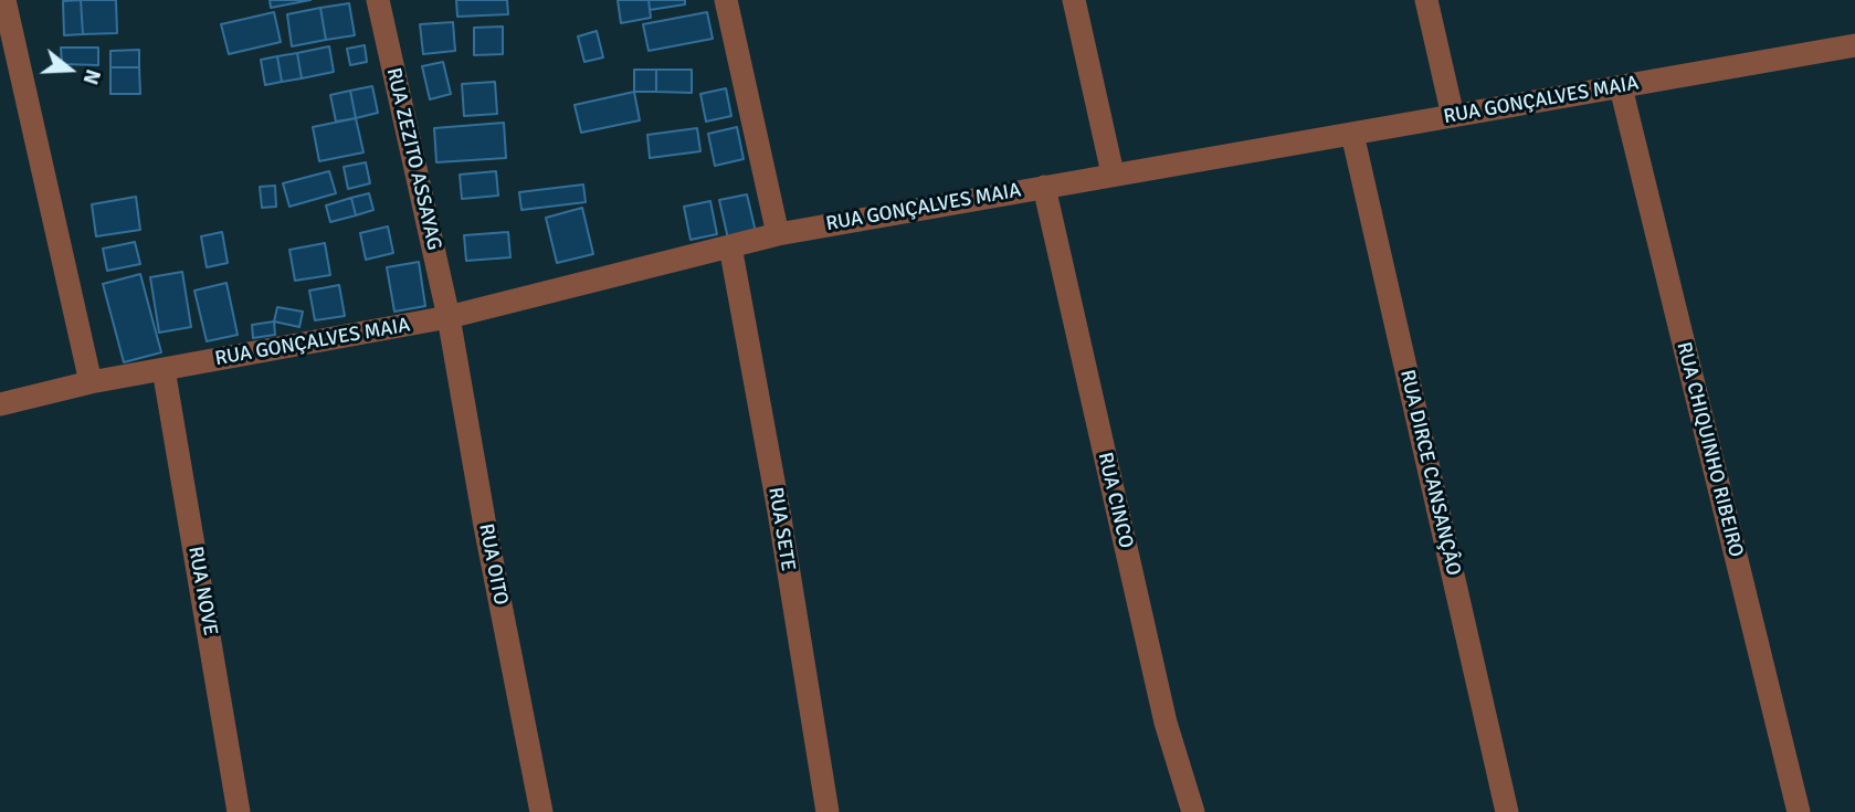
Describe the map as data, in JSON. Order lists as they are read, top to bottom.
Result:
{
  "streets": {
    "street": [
      "RUA GONÇALVES MAIA",
      "RUA ZEZITO ASSAYAG",
      "RUA CHIQUINHO RIBEIRO",
      "RUA DIRCE CANSANÇÂO",
      "RUA CINCO",
      "RUA SETE",
      "RUA OITO",
      "RUA NOVE"
    ]
  },
  "crossings": [
    ["RUA GONÇALVES MAIA", "RUA ZEZITO ASSAYAG"],
    ["RUA GONÇALVES MAIA", "RUA CHIQUINHO RIBEIRO"],
    ["RUA GONÇALVES MAIA", "RUA DIRCE CANSANÇÂO"],
    ["RUA GONÇALVES MAIA", "RUA CINCO"],
    ["RUA GONÇALVES MAIA", "RUA SETE"],
    ["RUA GONÇALVES MAIA", "RUA OITO"],
    ["RUA GONÇALVES MAIA", "RUA NOVE"],
    ["RUA ZEZITO ASSAYAG", "RUA OITO"]
  ],
  "north": "right"
}
